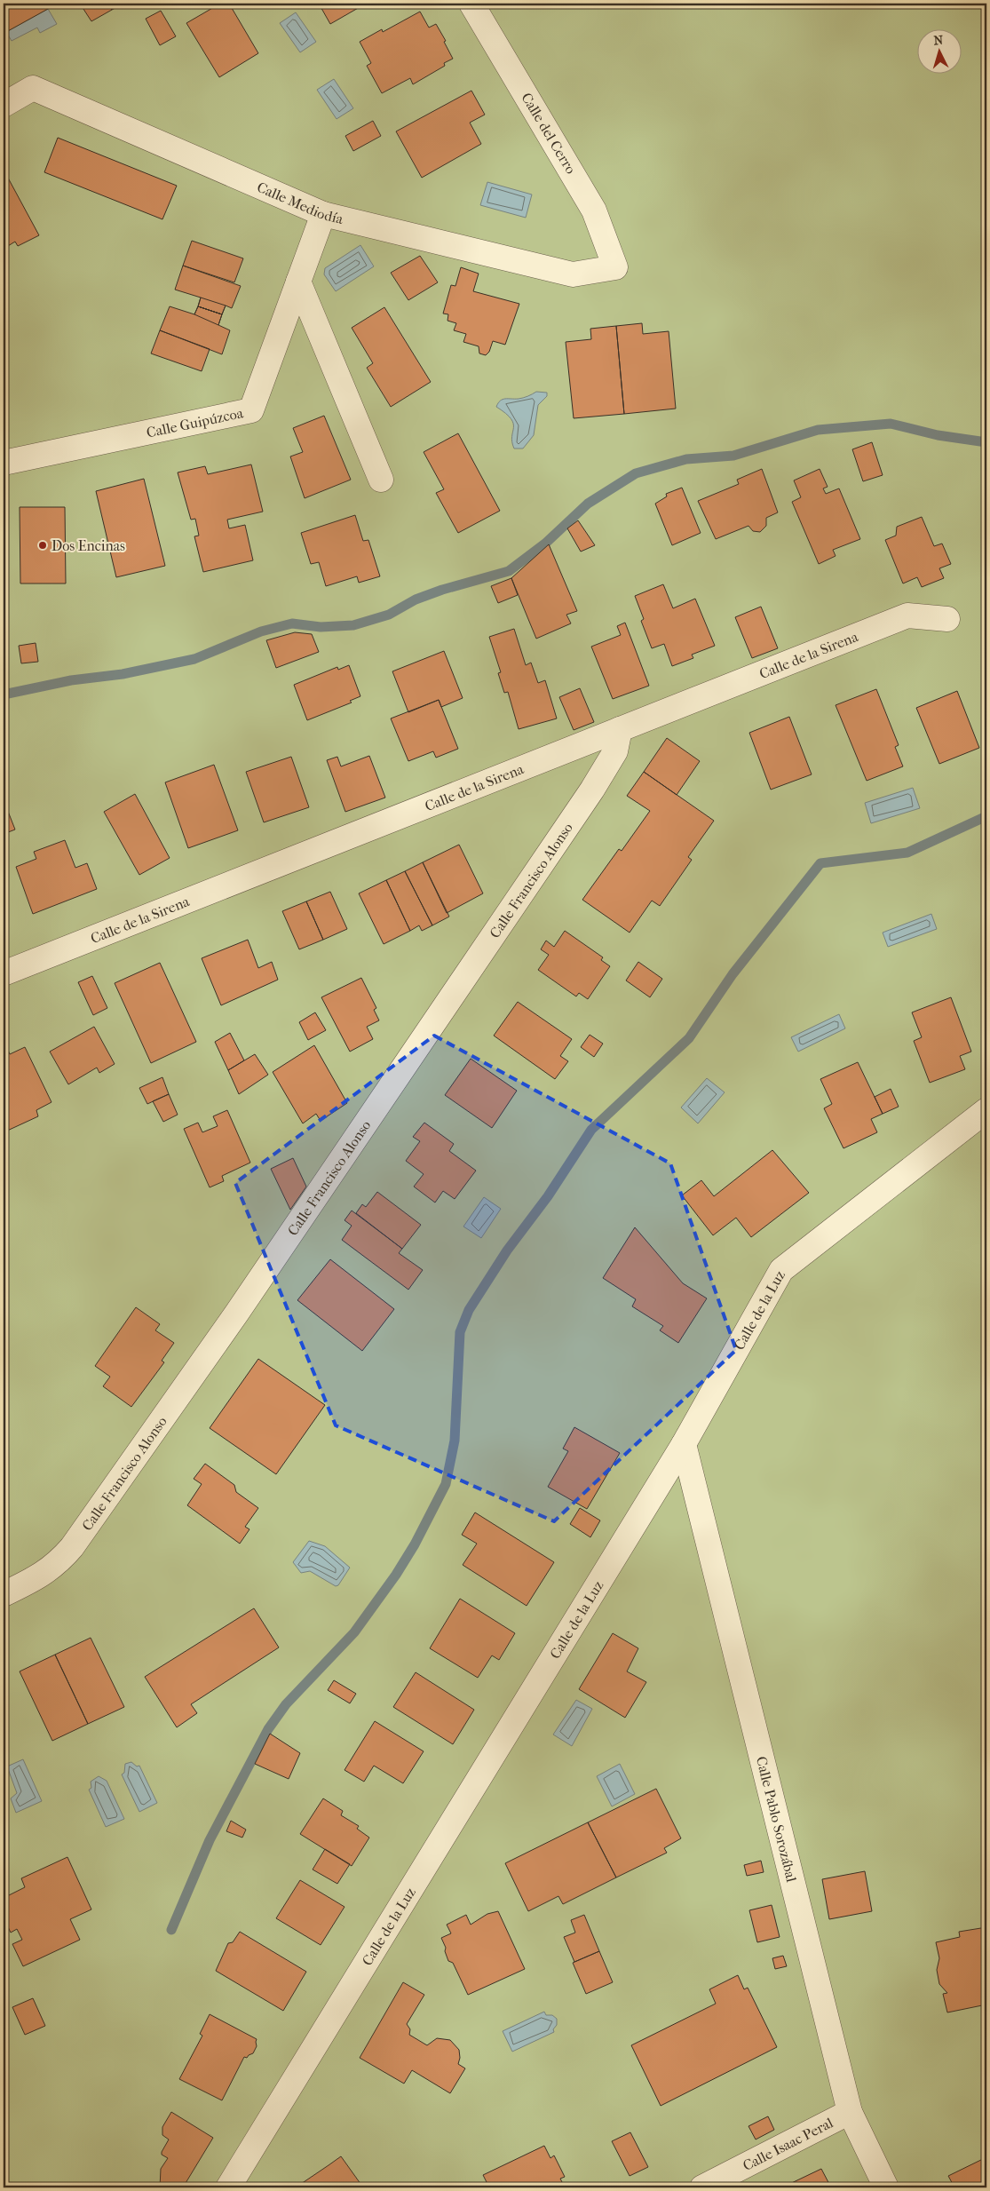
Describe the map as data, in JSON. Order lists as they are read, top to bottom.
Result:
{
  "streets": {
    "street": [
      "Calle del Cerro",
      "Calle Mediodía",
      "Calle Guipúzcoa",
      "Calle de la Sirena",
      "Calle Francisco Alonso",
      "Calle de la Luz",
      "Calle Pablo Sorozábal",
      "Calle Isaac Peral"
    ]
  },
  "crossings": [
    ["Calle del Cerro", "Calle Mediodía"],
    ["Calle Mediodía", "Calle Guipúzcoa"],
    ["Calle de la Sirena", "Calle Francisco Alonso"],
    ["Calle de la Luz", "Calle Pablo Sorozábal"],
    ["Calle Pablo Sorozábal", "Calle Isaac Peral"]
  ],
  "places": ["Dos Encinas"],
  "north": "top"
}
